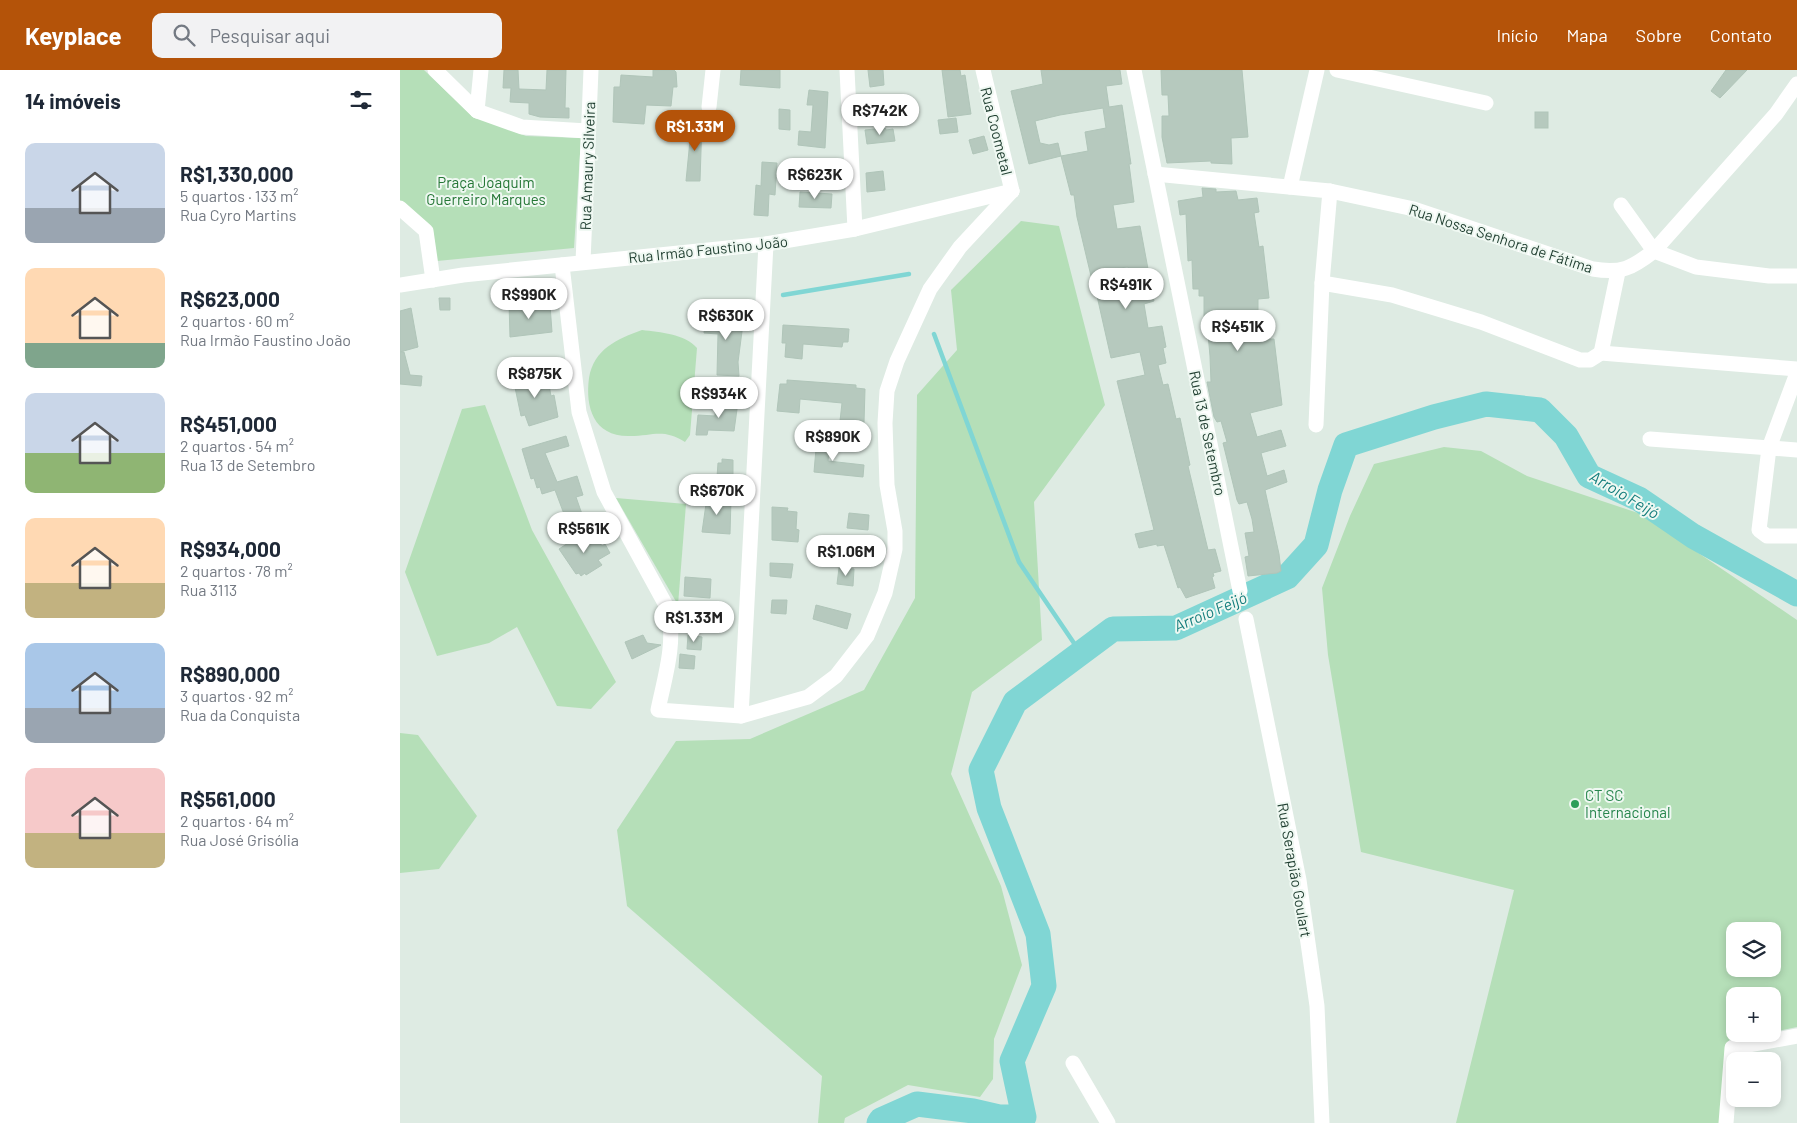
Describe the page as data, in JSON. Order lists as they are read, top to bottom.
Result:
{
  "streets": {
    "street": [
      "Rua Coometal",
      "Rua Amaury Silveira",
      "Rua Nossa Senhora de Fátima",
      "Rua Irmão Faustino João",
      "Rua 13 de Setembro",
      "Rua Serapião Goulart"
    ]
  },
  "crossings": [
    ["Rua Coometal", "Rua Irmão Faustino João"],
    ["Rua Amaury Silveira", "Rua Irmão Faustino João"],
    ["Rua Nossa Senhora de Fátima", "Rua 13 de Setembro"]
  ],
  "water": ["Arroio Feijó"],
  "parks": ["Praça Joaquim Guerreiro Marques"],
  "places": ["CT SC Internacional"],
  "page": {
    "header": "Keyplace",
    "search": "Pesquisar aqui",
    "nav": [
      "Início",
      "Mapa",
      "Sobre",
      "Contato"
    ],
    "heading": "14 imóveis",
    "price": [
      "R$742K",
      "R$1.33M",
      "R$623K",
      "R$491K",
      "R$990K",
      "R$630K",
      "R$451K",
      "R$875K",
      "R$934K",
      "R$890K",
      "R$670K",
      "R$561K",
      "R$1.06M",
      "R$1.33M"
    ],
    "list": [
      {
        "name": "R$1,330,000",
        "note": "5 quartos · 133 m² · Rua Cyro Martins"
      },
      {
        "name": "R$623,000",
        "note": "2 quartos · 60 m² · Rua Irmão Faustino João"
      },
      {
        "name": "R$451,000",
        "note": "2 quartos · 54 m² · Rua 13 de Setembro"
      },
      {
        "name": "R$934,000",
        "note": "2 quartos · 78 m² · Rua 3113"
      },
      {
        "name": "R$890,000",
        "note": "3 quartos · 92 m² · Rua da Conquista"
      },
      {
        "name": "R$561,000",
        "note": "2 quartos · 64 m² · Rua José Grisólia"
      }
    ],
    "map_buttons": ["+", "−"]
  }
}
